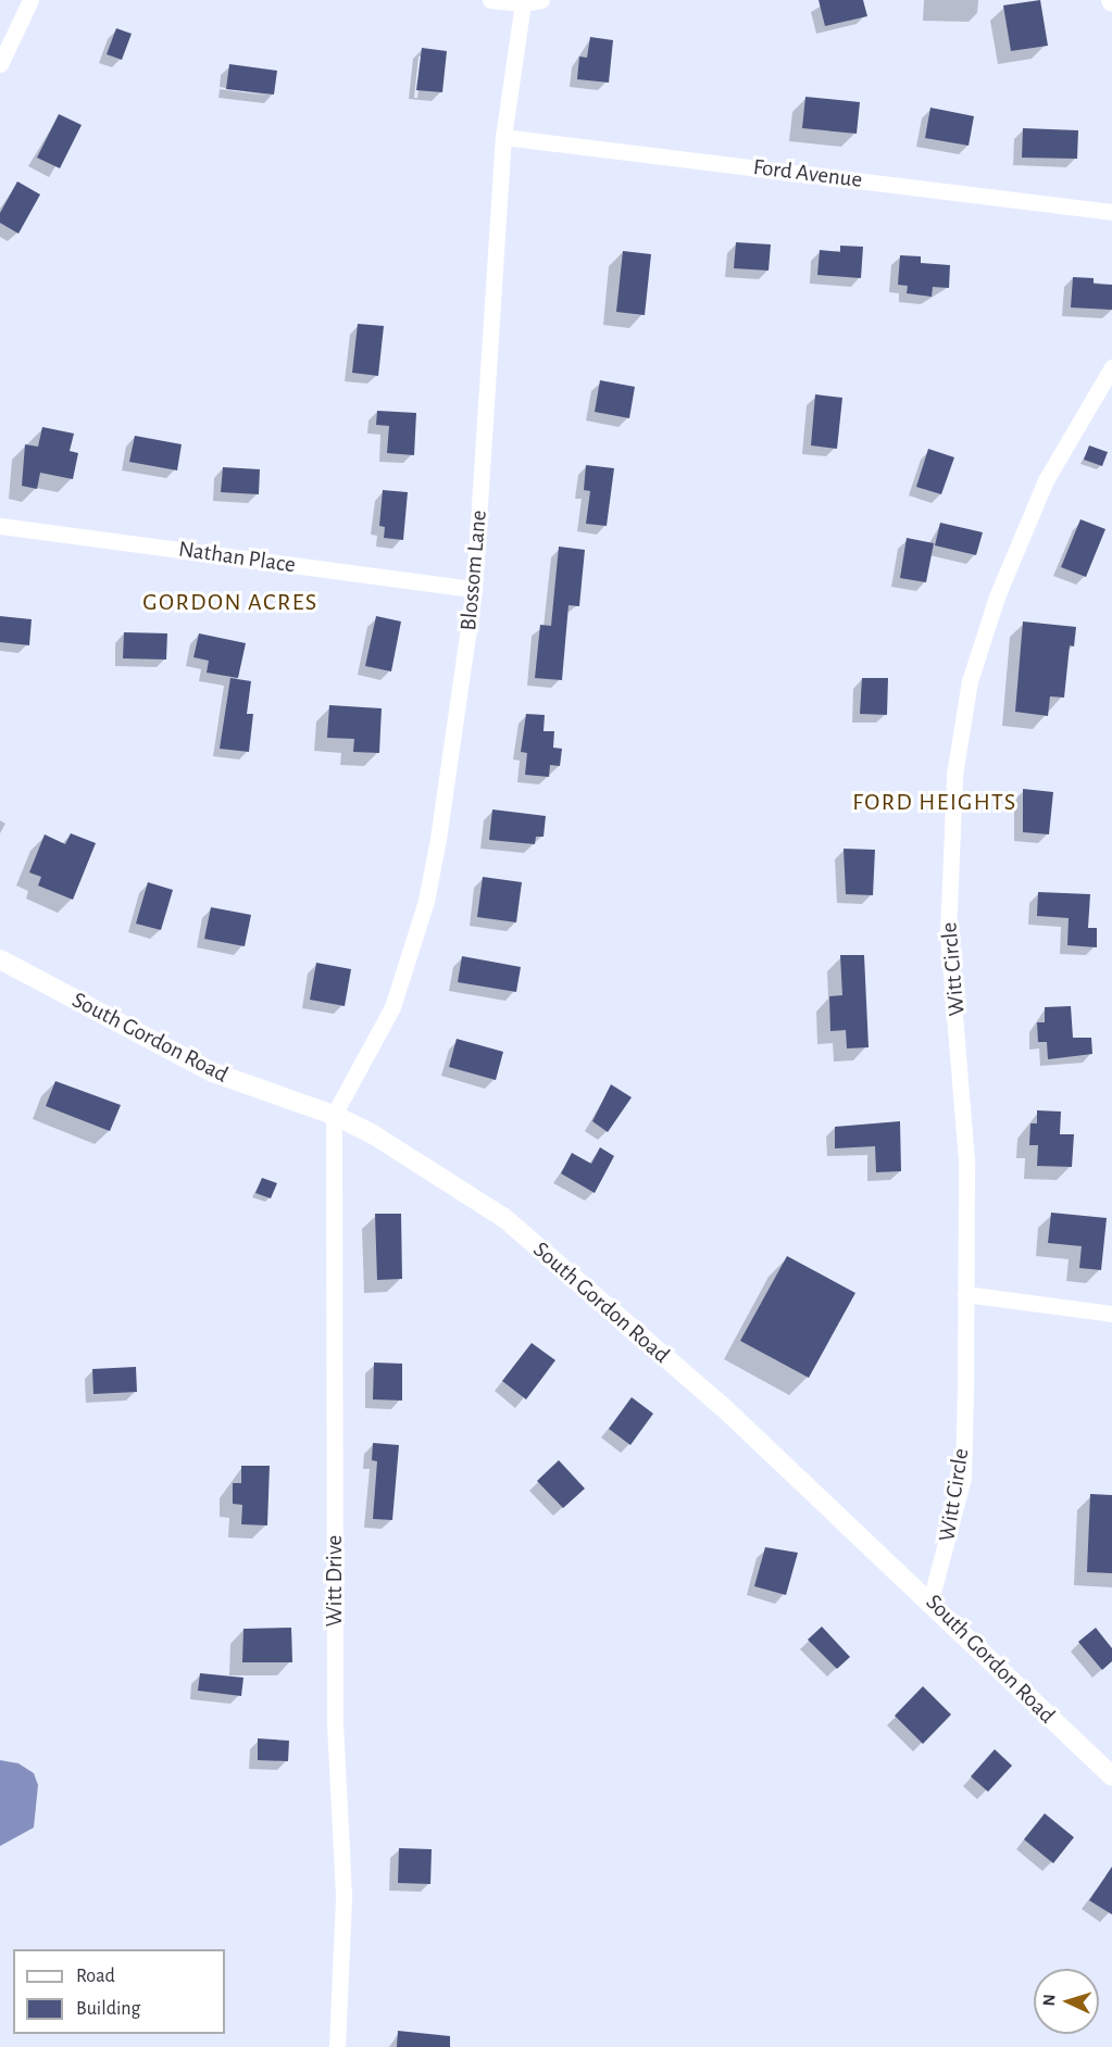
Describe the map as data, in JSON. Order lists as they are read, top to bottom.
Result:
{
  "streets": {
    "street": [
      "Ford Avenue",
      "Nathan Place",
      "Blossom Lane",
      "Witt Circle",
      "South Gordon Road",
      "Witt Drive"
    ]
  },
  "crossings": [
    ["Ford Avenue", "Blossom Lane"],
    ["Nathan Place", "Blossom Lane"],
    ["Blossom Lane", "South Gordon Road"],
    ["Blossom Lane", "Witt Drive"],
    ["Witt Circle", "South Gordon Road"],
    ["South Gordon Road", "Witt Drive"]
  ],
  "districts": ["GORDON ACRES", "FORD HEIGHTS"],
  "legend": ["Road", "Building"],
  "north": "left"
}
